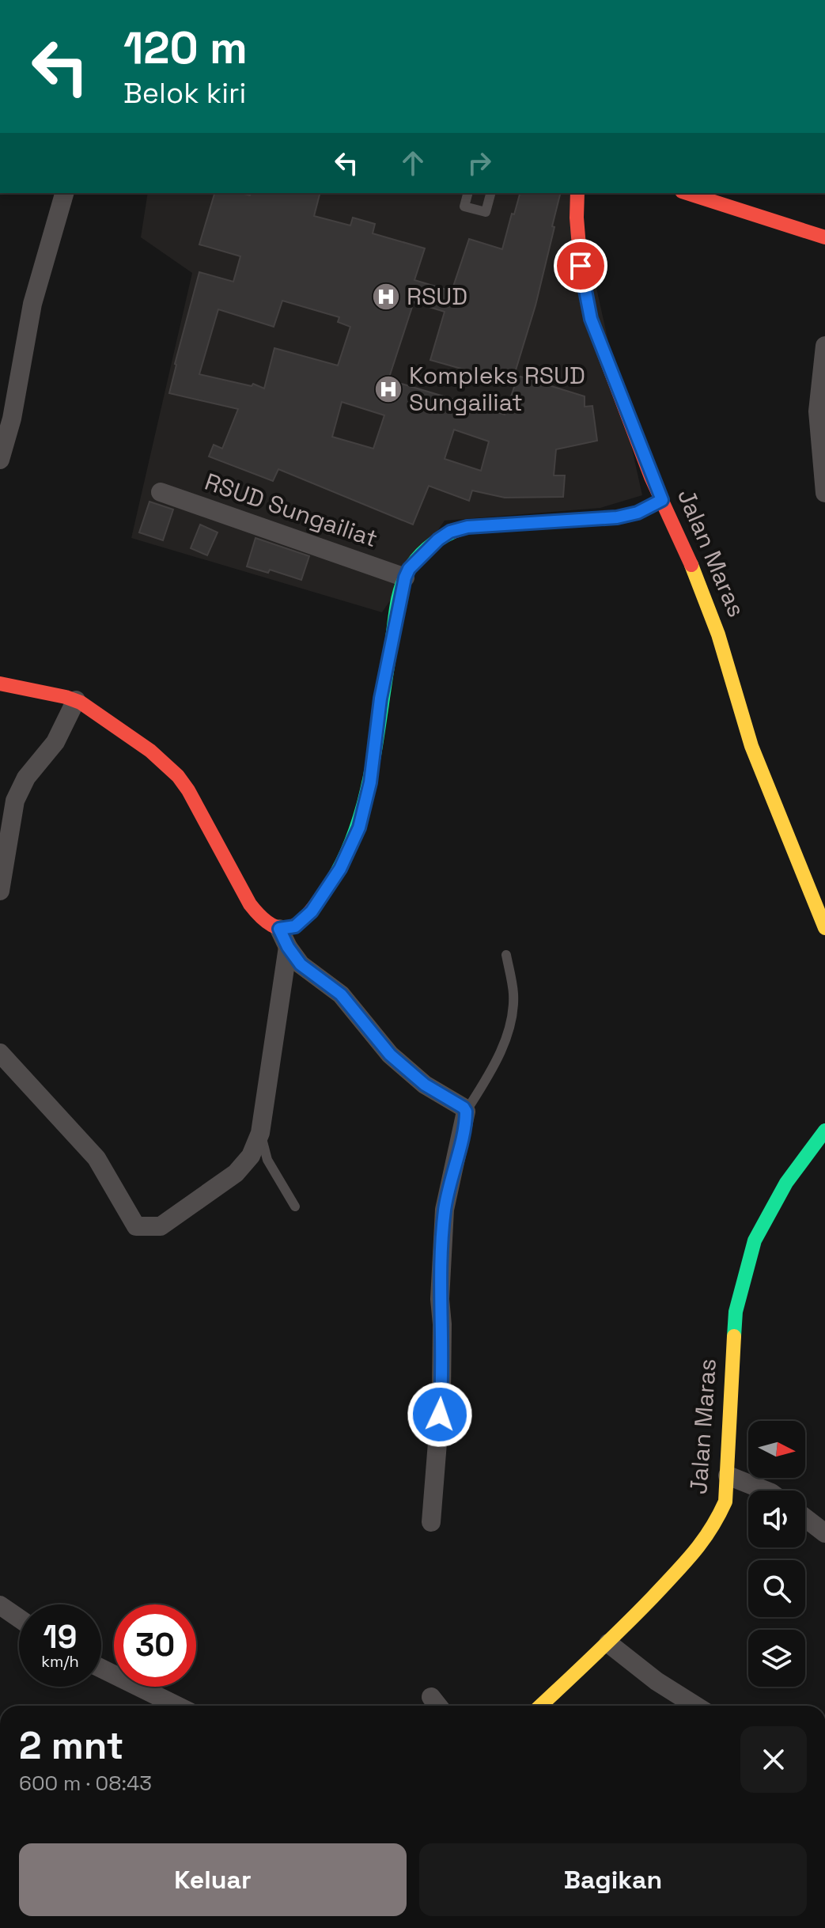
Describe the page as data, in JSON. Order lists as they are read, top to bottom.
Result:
{
  "streets": {
    "main road": ["Jalan Maras"],
    "street": ["RSUD Sungailiat"]
  },
  "places": {
    "hospital": ["RSUD", "Kompleks RSUD Sungailiat"]
  },
  "north": "right",
  "page": {
    "turn": ["120 m", "Belok kiri"],
    "speed": "19 km/h",
    "limit": "30",
    "heading": ["2 mnt", "600 m · 08:43"],
    "buttons": ["Keluar", "Bagikan"]
  }
}
